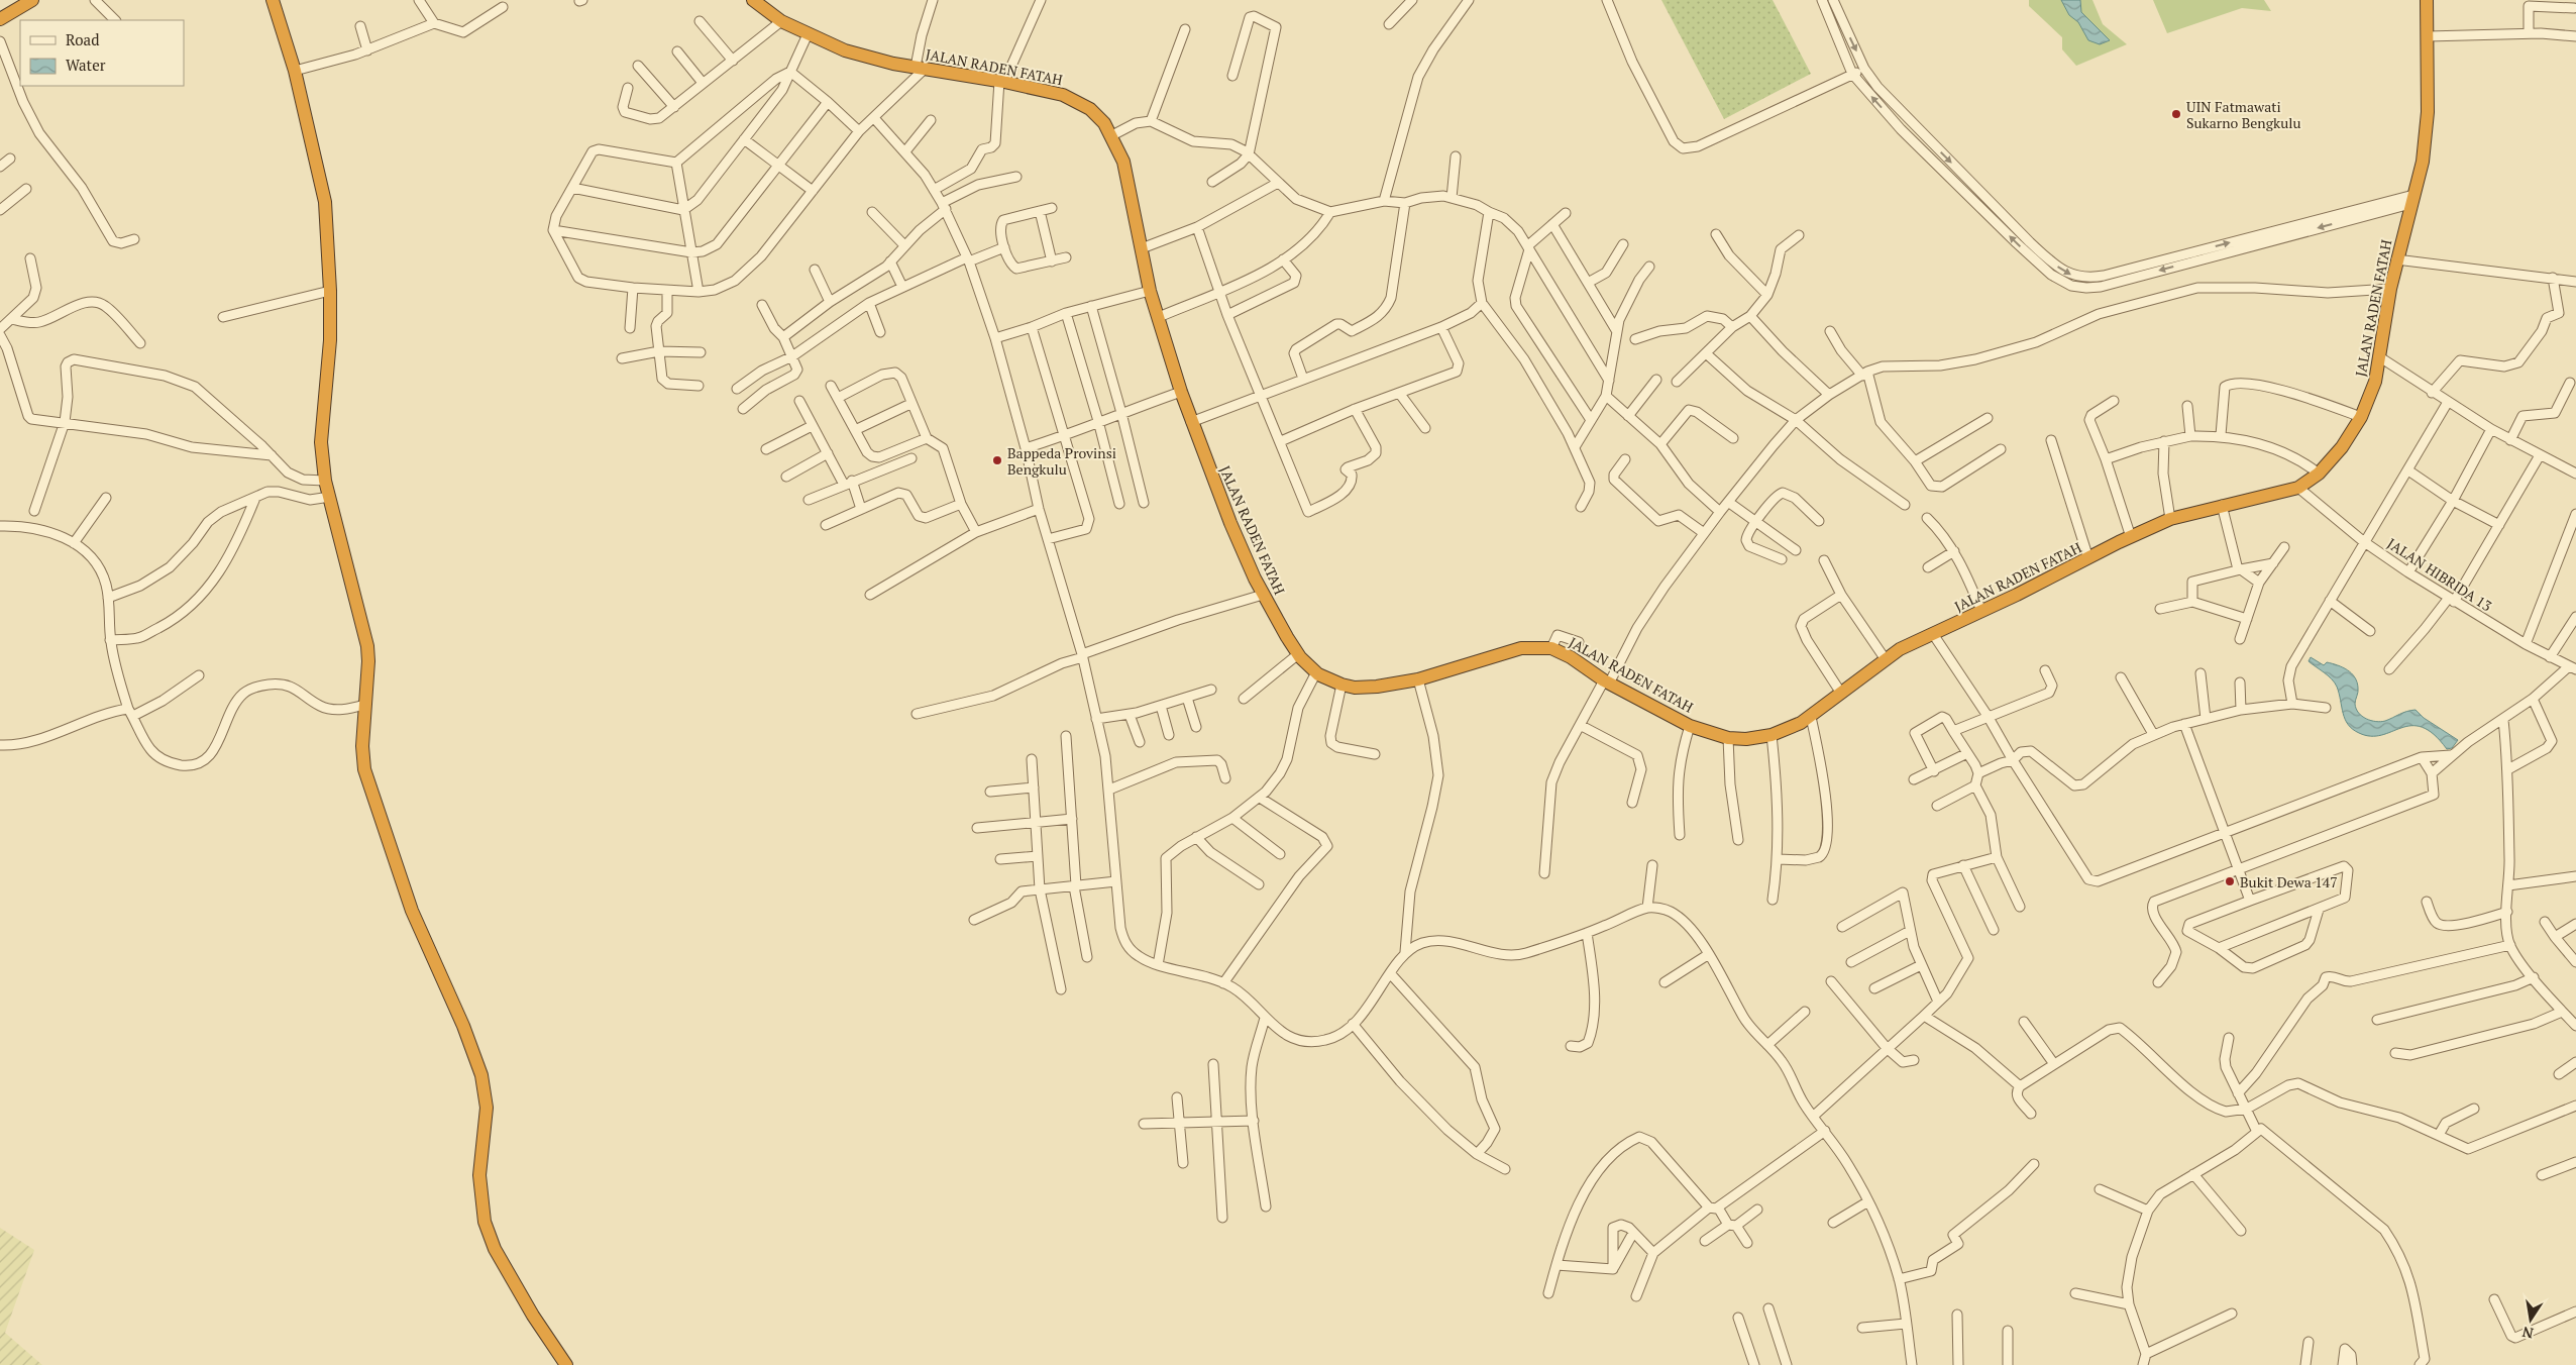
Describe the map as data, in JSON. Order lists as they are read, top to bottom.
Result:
{
  "streets": {
    "highway": ["JALAN RADEN FATAH"],
    "street": ["JALAN HIBRIDA 13"]
  },
  "crossings": [
    ["JALAN RADEN FATAH", "JALAN HIBRIDA 13"]
  ],
  "places": ["UIN Fatmawati Sukarno Bengkulu", "Bappeda Provinsi Bengkulu", "Bukit Dewa 147"],
  "legend": ["Road", "Water"],
  "north": "bottom"
}
